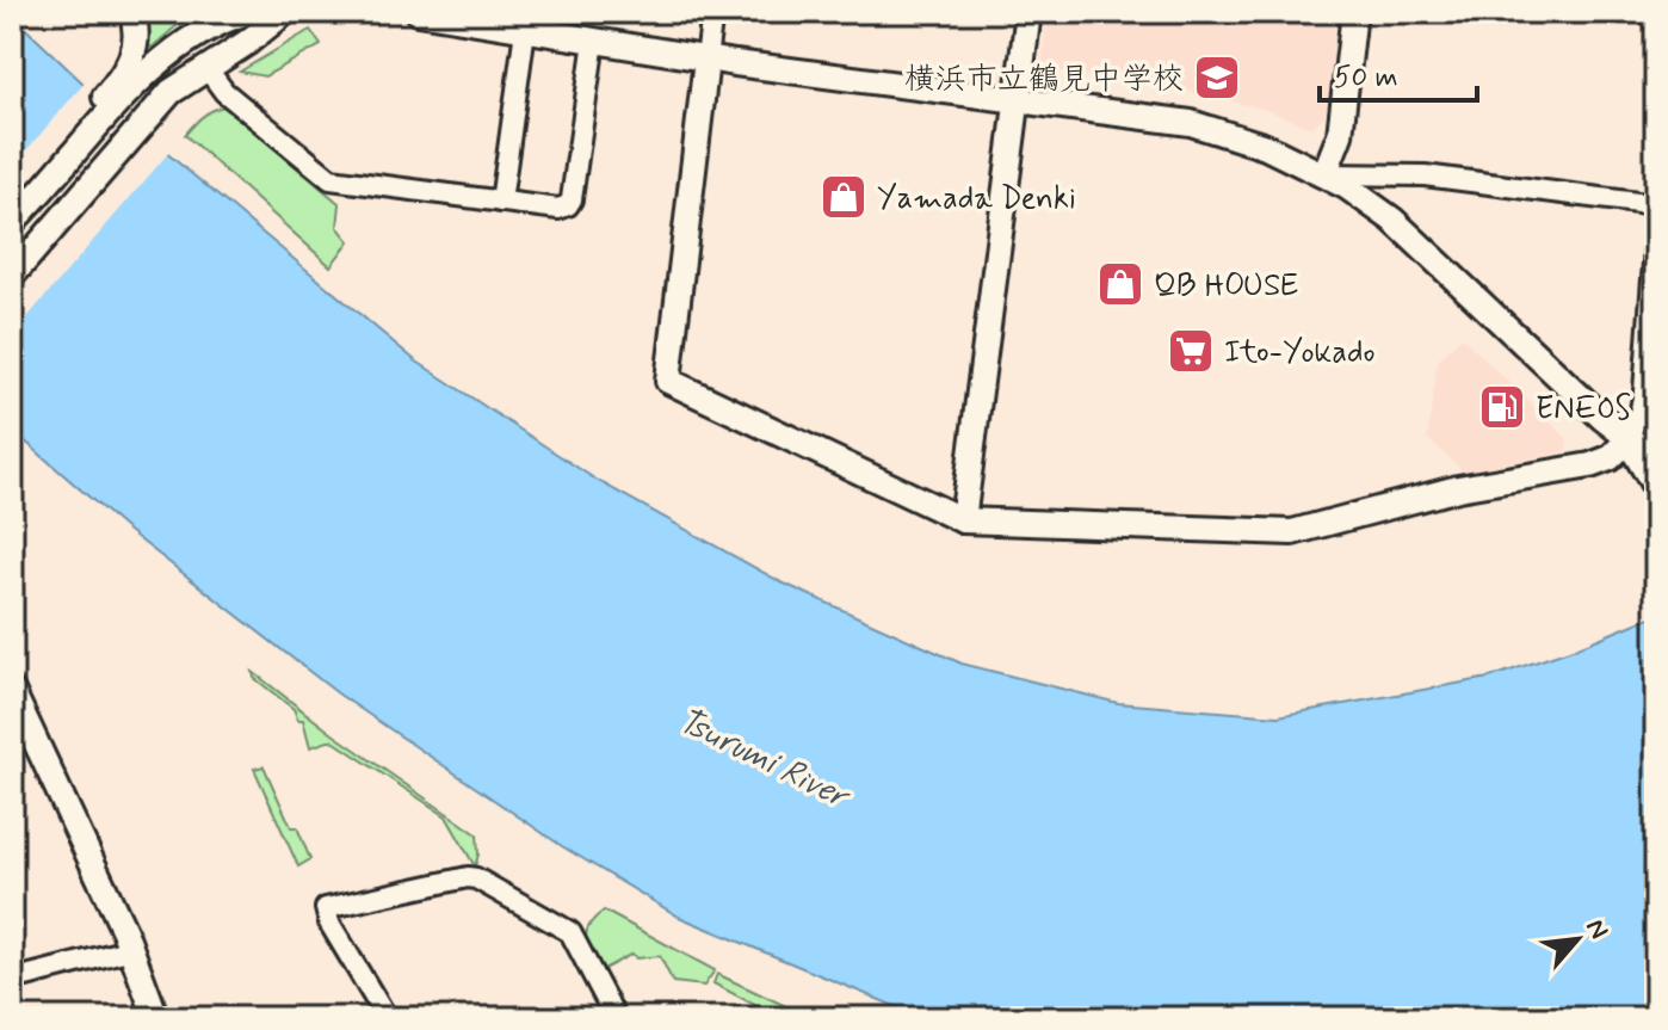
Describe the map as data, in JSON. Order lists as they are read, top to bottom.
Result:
{
  "water": ["Tsurumi River"],
  "places": {
    "school or university": ["横浜市立鶴見中学校"],
    "shop": ["Yamada Denki", "QB HOUSE"],
    "supermarket": ["Ito-Yokado"],
    "fuel station": ["ENEOS"]
  },
  "scale_bar": "50 m",
  "north": "top right"
}
